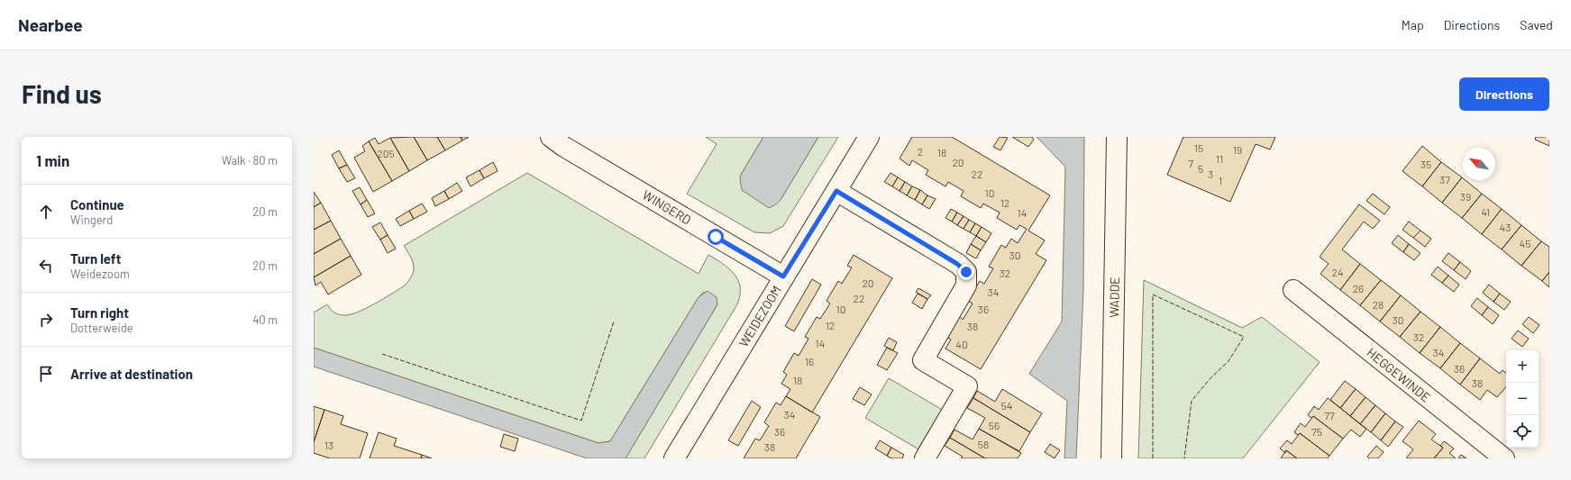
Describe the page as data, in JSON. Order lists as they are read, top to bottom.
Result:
{
  "streets": {
    "street": [
      "WINGERD",
      "WADDE",
      "WEIDEZOOM",
      "HEGGEWINDE"
    ]
  },
  "crossings": [
    ["WINGERD", "WEIDEZOOM"]
  ],
  "house_numbers": [
    "15",
    "19",
    "2",
    "18",
    "205",
    "11",
    "20",
    "7",
    "35",
    "5",
    "22",
    "3",
    "37",
    "1",
    "10",
    "39",
    "12",
    "41",
    "14",
    "43",
    "45",
    "30",
    "24",
    "32",
    "20",
    "26",
    "34",
    "22",
    "28",
    "10",
    "36",
    "30",
    "12",
    "38",
    "32",
    "14",
    "40",
    "34",
    "16",
    "36",
    "18",
    "38",
    "54",
    "34",
    "77",
    "56",
    "36",
    "75",
    "58",
    "13",
    "38"
  ],
  "north": "top left",
  "page": {
    "header": "Nearbee",
    "nav": ["Map", "Directions", "Saved"],
    "buttons": "Directions",
    "title": "Find us",
    "heading": ["1 min", "Walk · 80 m"],
    "list": [
      ["Continue", "Wingerd", "20 m"],
      ["Turn left", "Weidezoom", "20 m"],
      ["Turn right", "Dotterweide", "40 m"],
      "Arrive at destination"
    ],
    "map_buttons": ["+", "−"]
  }
}
